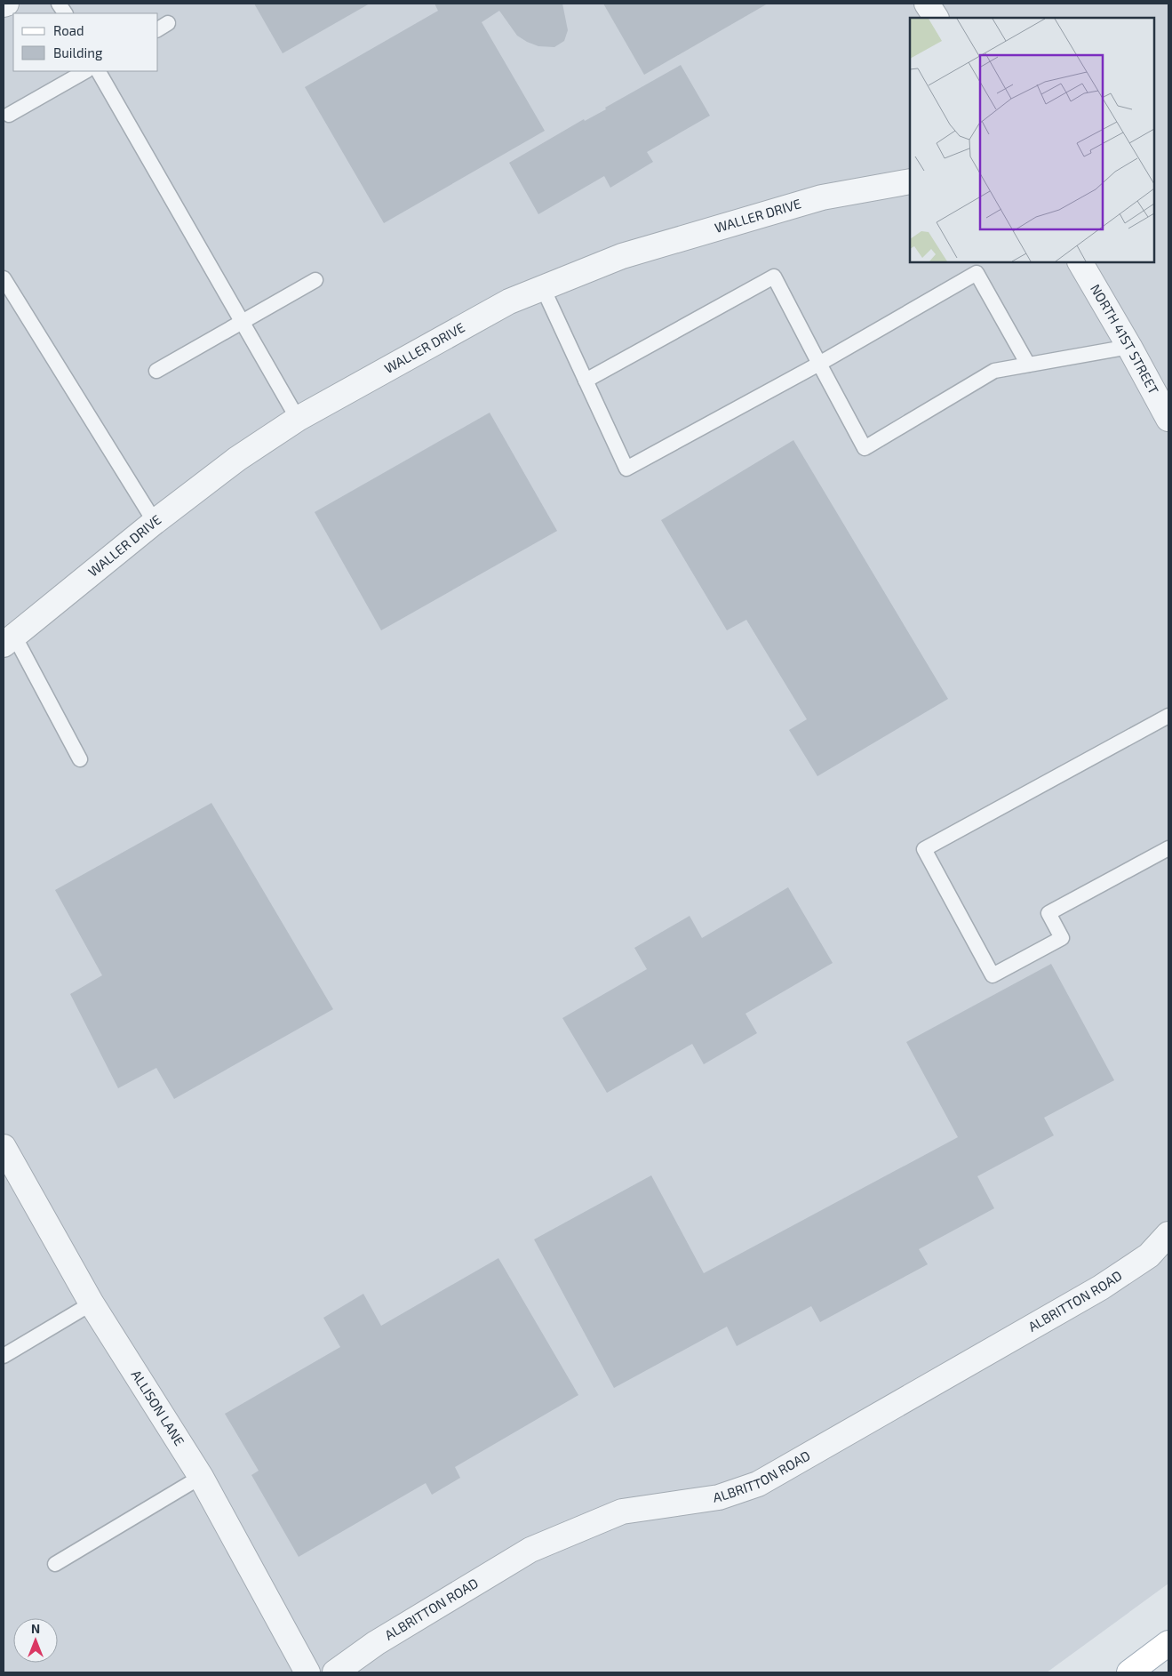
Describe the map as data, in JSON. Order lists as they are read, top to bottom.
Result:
{
  "streets": {
    "street": [
      "WALLER DRIVE",
      "NORTH 41ST STREET",
      "ALBRITTON ROAD",
      "ALLISON LANE"
    ]
  },
  "legend": ["Road", "Building"],
  "north": "top"
}
